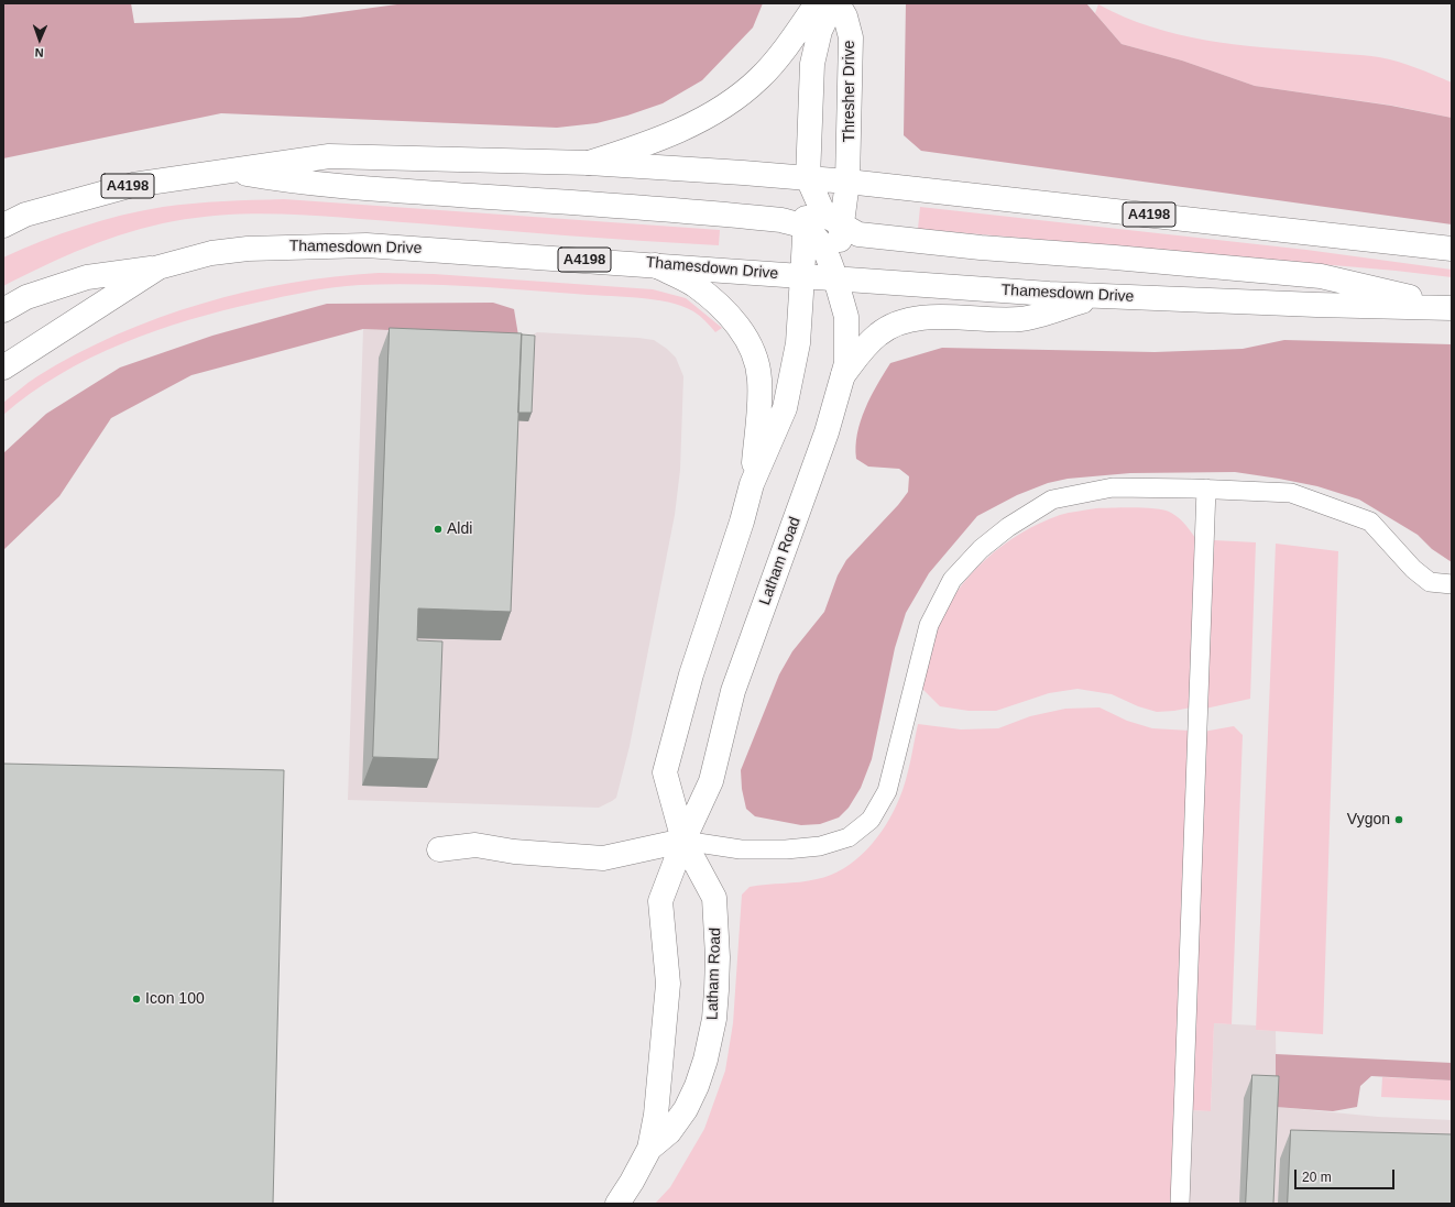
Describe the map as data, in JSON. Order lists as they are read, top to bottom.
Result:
{
  "streets": {
    "main road": [
      "Thresher Drive",
      "A4198",
      "Thamesdown Drive",
      "Latham Road"
    ]
  },
  "crossings": [
    ["Thresher Drive", "A4198"],
    ["Thresher Drive", "Thamesdown Drive"],
    ["Thresher Drive", "Latham Road"],
    ["Thamesdown Drive", "Latham Road"]
  ],
  "places": ["Aldi", "Vygon", "Icon 100"],
  "scale_bar": "20 m",
  "north": "bottom"
}
